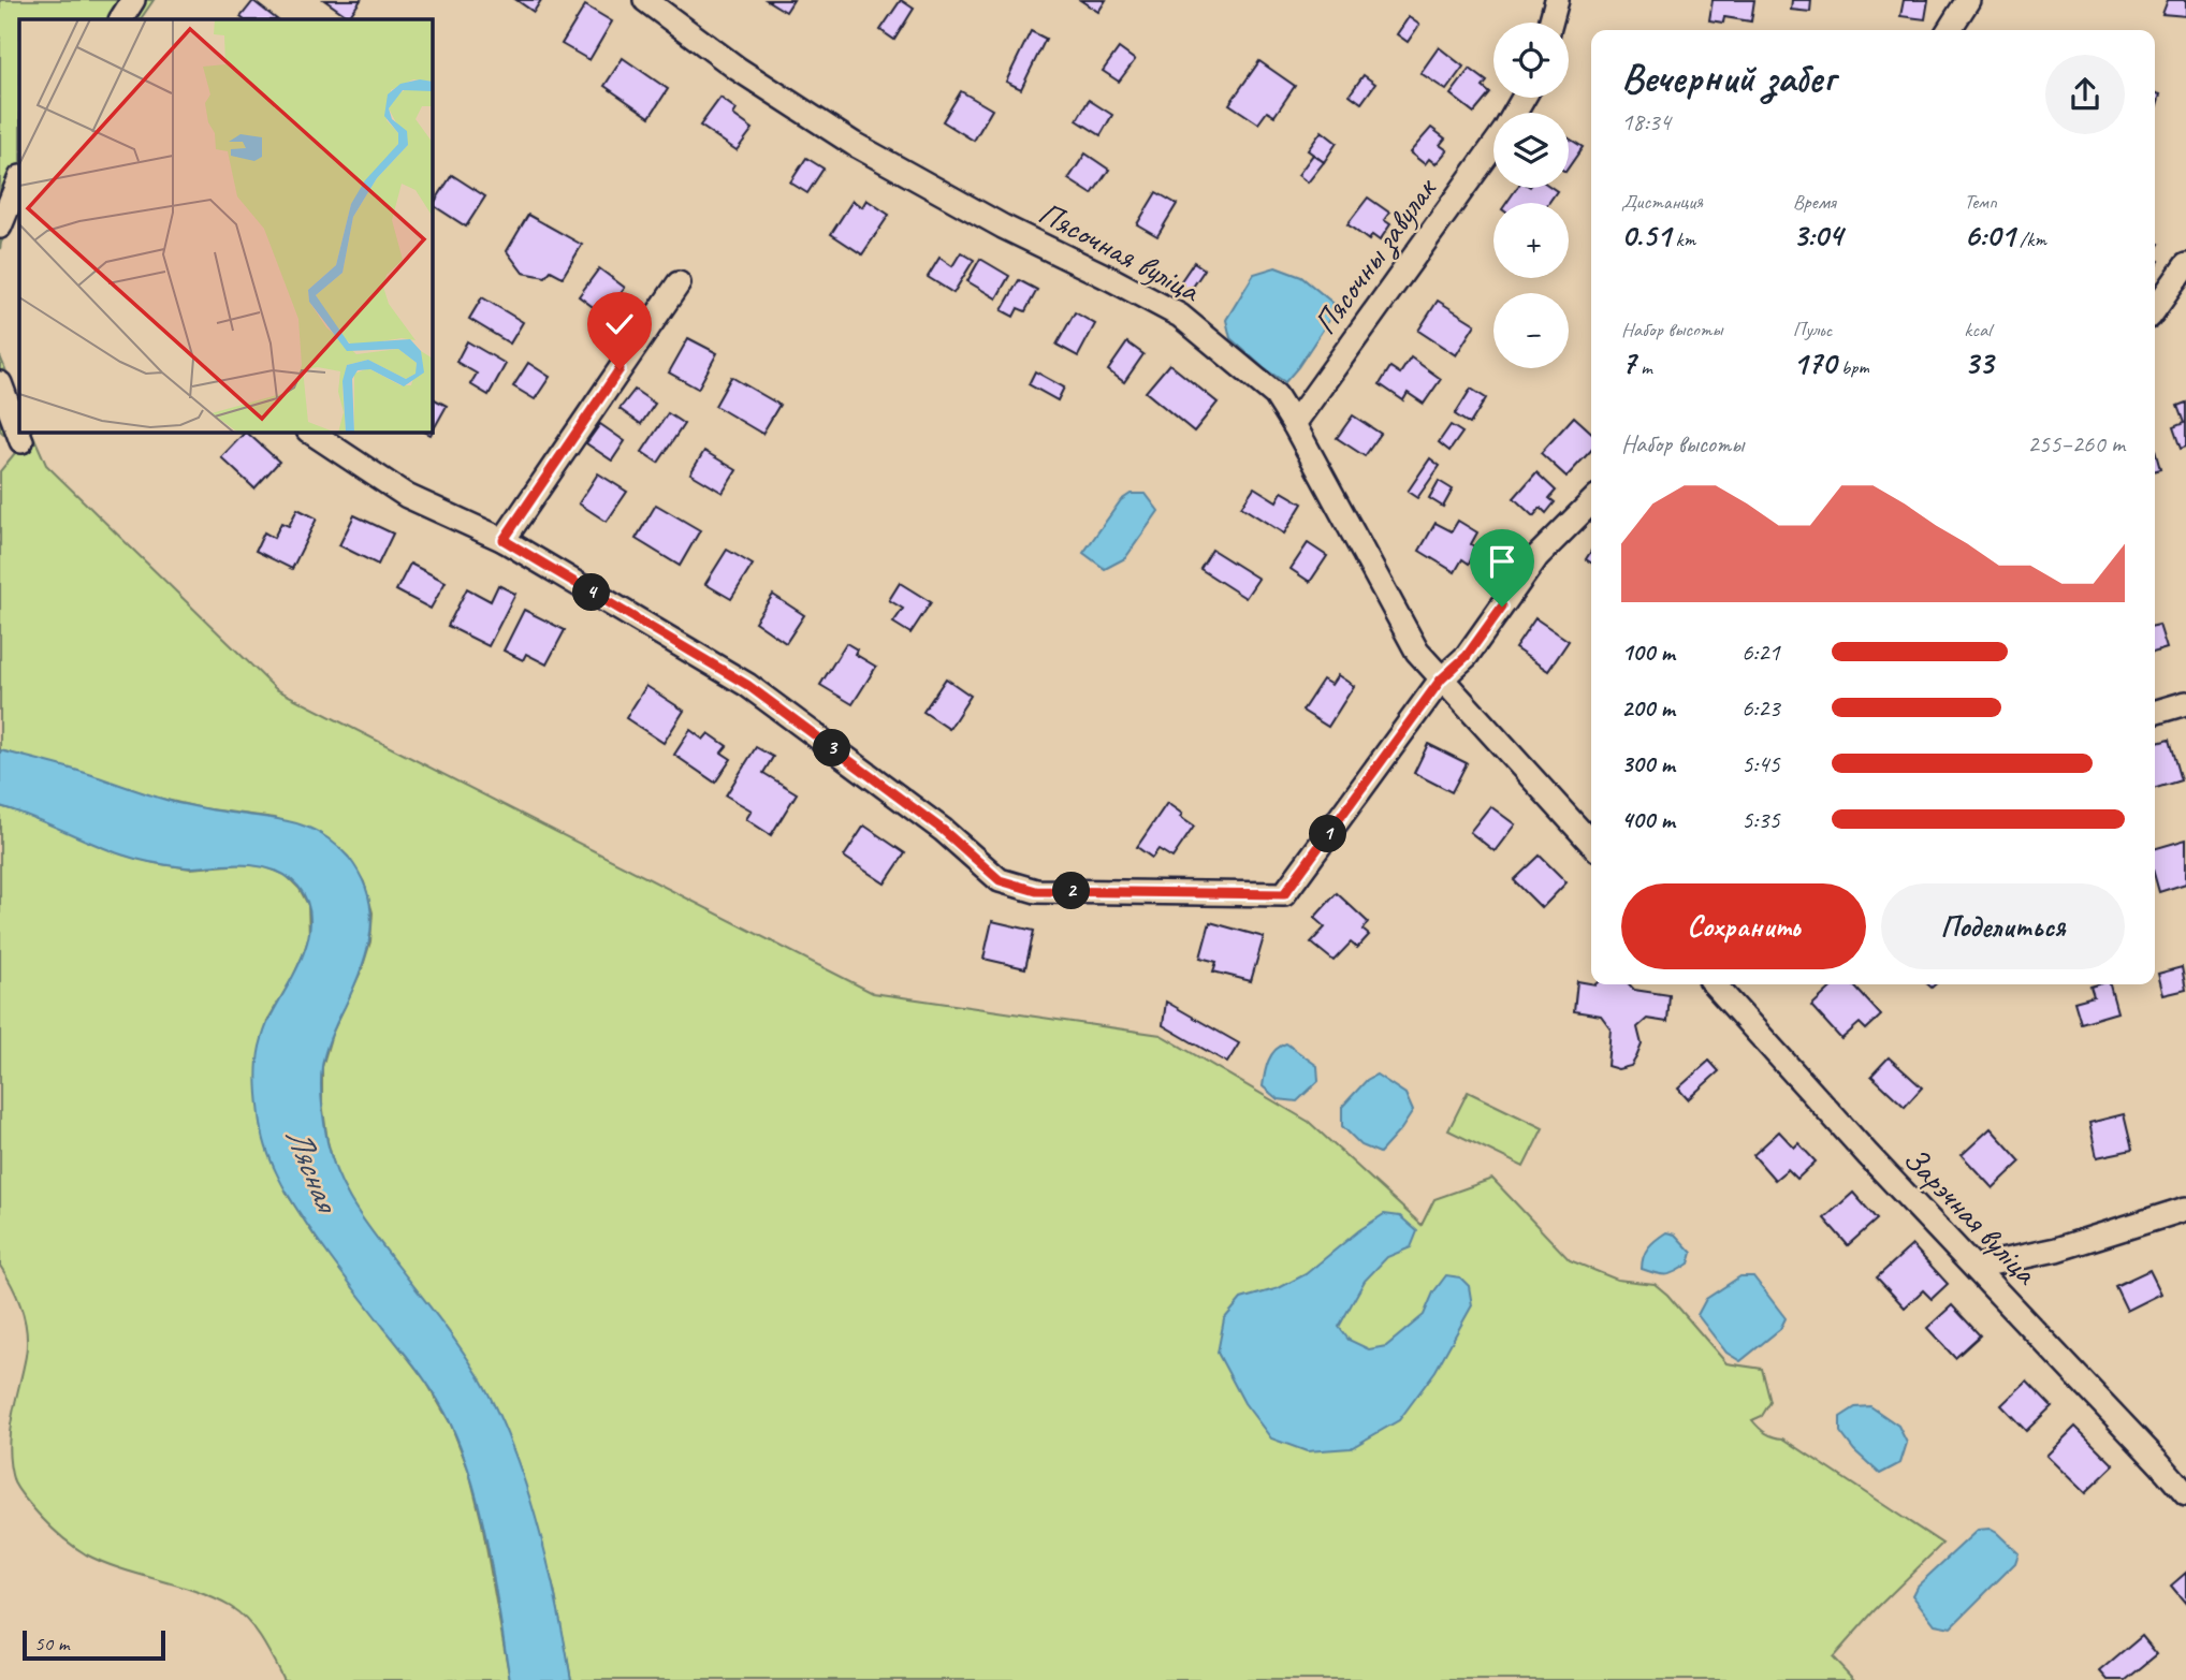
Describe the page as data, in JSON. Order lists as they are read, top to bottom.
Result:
{
  "streets": {
    "street": ["Пясочная вуліца", "Пясочны завулак", "Зарэчная вуліца"]
  },
  "crossings": [
    ["Пясочная вуліца", "Пясочны завулак"]
  ],
  "water": ["Лясная"],
  "scale_bar": "50 m",
  "page": {
    "map_buttons": ["+", "−"],
    "heading": ["Вечерний забег", "18:34"],
    "stats": [
      ["Дистанция", "0.51 km"],
      ["Время", "3:04"],
      ["Темп", "6:01 /km"],
      ["Набор высоты", "7 m"],
      ["Пульс", "170 bpm"],
      ["kcal", "33"]
    ],
    "chart": ["Набор высоты", "255–260 m"],
    "pins": [
      "4",
      "3",
      "1",
      "2"
    ],
    "list": [
      {
        "name": "100 m",
        "note": "6:21"
      },
      {
        "name": "200 m",
        "note": "6:23"
      },
      {
        "name": "300 m",
        "note": "5:45"
      },
      {
        "name": "400 m",
        "note": "5:35"
      }
    ],
    "buttons": ["Сохранить", "Поделиться"],
    "scale": "50 m"
  }
}
